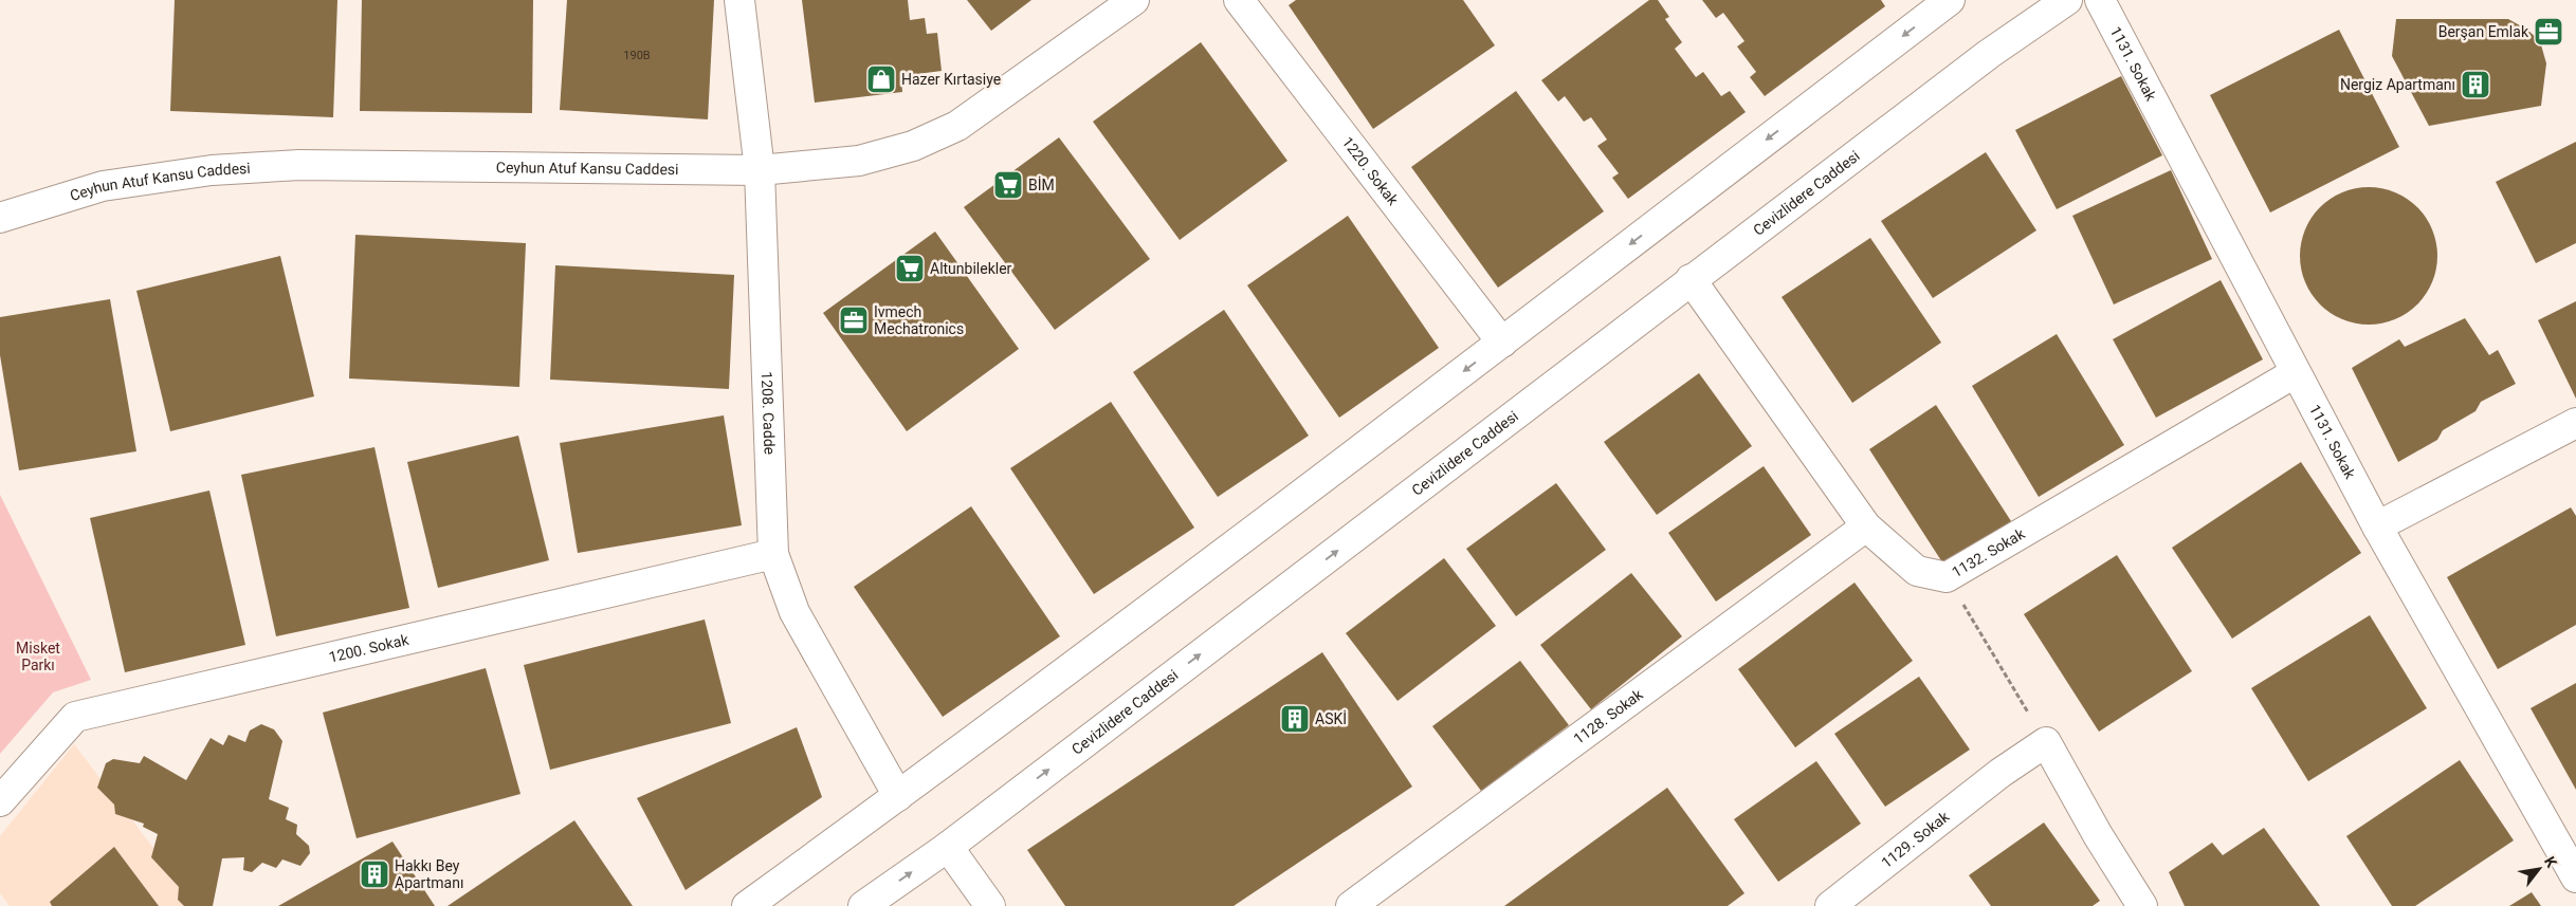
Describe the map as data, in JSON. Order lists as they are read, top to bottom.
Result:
{
  "streets": {
    "street": [
      "1131. Sokak",
      "Ceyhun Atuf Kansu Caddesi",
      "1220. Sokak",
      "Cevizlidere Caddesi",
      "1208. Cadde",
      "1132. Sokak",
      "1200. Sokak",
      "1128. Sokak",
      "1129. Sokak"
    ]
  },
  "crossings": [
    ["1131. Sokak", "1132. Sokak"],
    ["Ceyhun Atuf Kansu Caddesi", "1208. Cadde"],
    ["Cevizlidere Caddesi", "1132. Sokak"],
    ["1208. Cadde", "1200. Sokak"],
    ["1132. Sokak", "1128. Sokak"]
  ],
  "parks": ["Misket Parkı"],
  "places": {
    "office": ["Berşan Emlak", "Ivmech Mechatronics"],
    "shop": ["Hazer Kırtasiye"],
    "building": ["Nergiz Apartmanı", "ASKİ", "Hakkı Bey Apartmanı"],
    "supermarket": ["BİM", "Altunbilekler"]
  },
  "house_numbers": ["190B"],
  "north": "top right"
}
